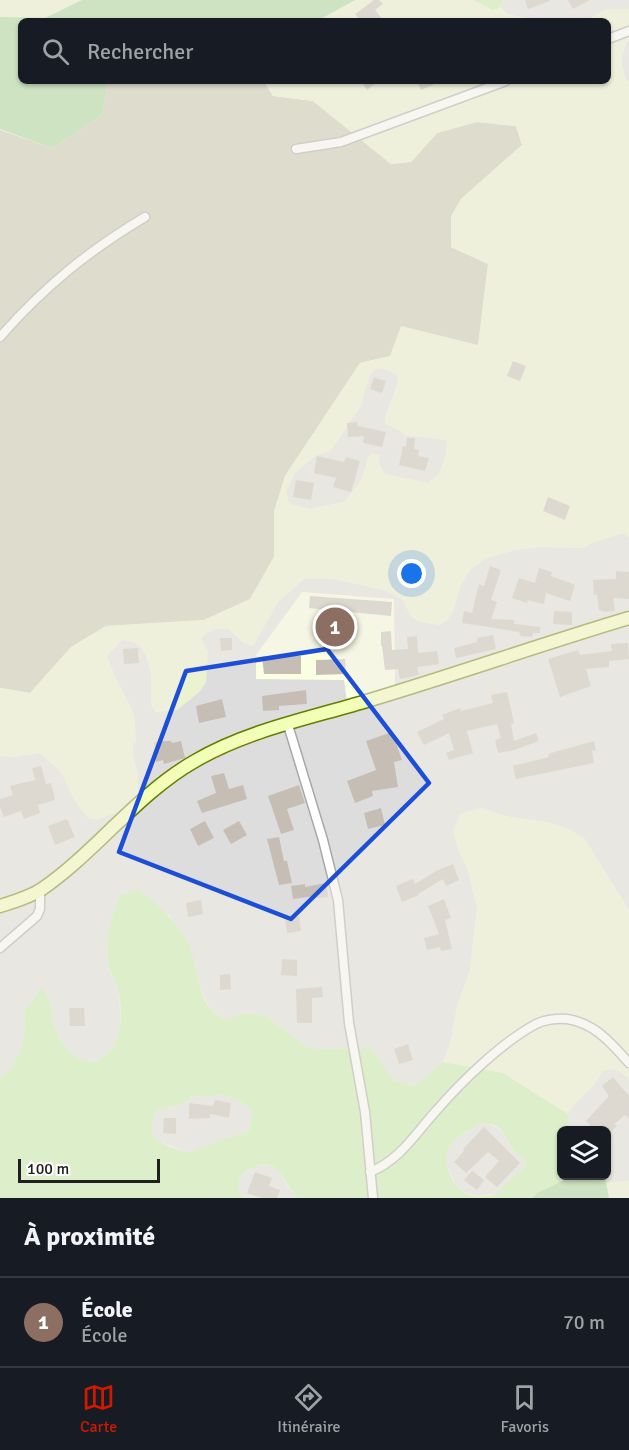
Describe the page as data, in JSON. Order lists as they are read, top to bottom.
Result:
{
  "scale_bar": "100 m",
  "page": {
    "search": "Rechercher",
    "pins": "1",
    "scale": "100 m",
    "heading": "À proximité",
    "list": [
      {
        "mark": "1",
        "name": "École",
        "note": "École",
        "value": "70 m"
      }
    ],
    "nav": ["Carte", "Itinéraire", "Favoris"]
  }
}
